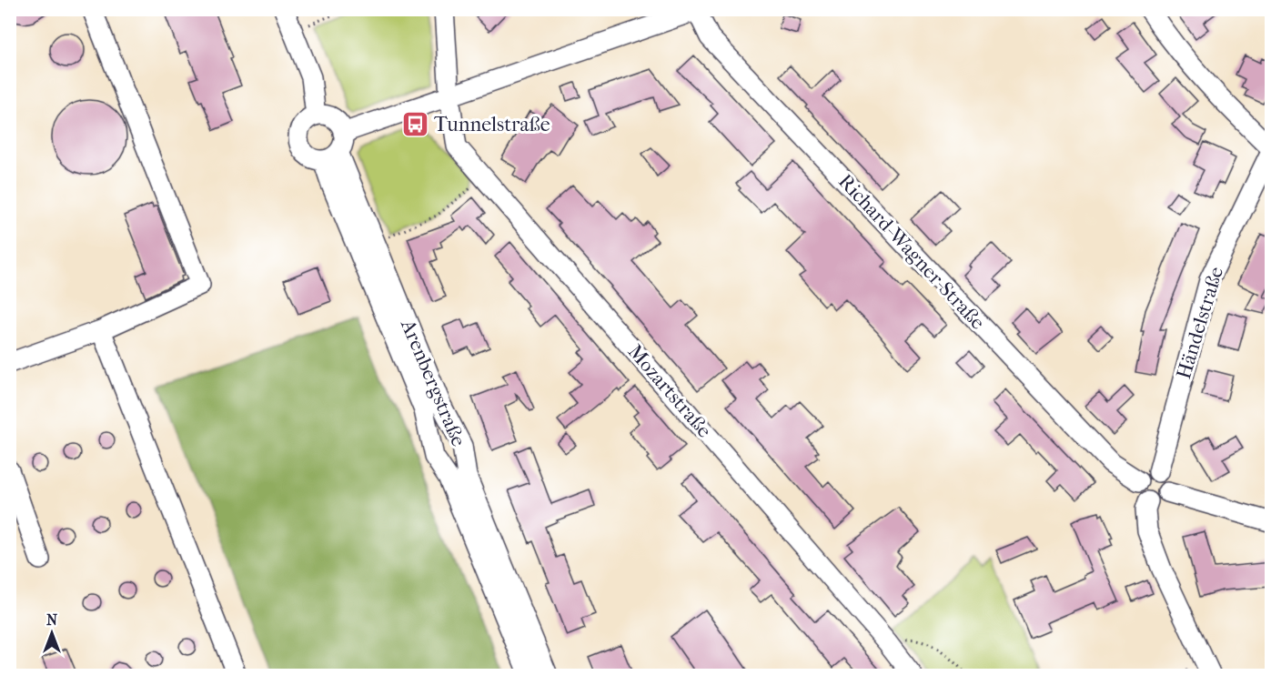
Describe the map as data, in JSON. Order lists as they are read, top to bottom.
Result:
{
  "streets": {
    "street": [
      "Richard-Wagner-Straße",
      "Händelstraße",
      "Arenbergstraße",
      "Mozartstraße"
    ]
  },
  "crossings": [
    ["Richard-Wagner-Straße", "Händelstraße"]
  ],
  "places": {
    "bus stop": ["Tunnelstraße"]
  },
  "north": "top"
}
